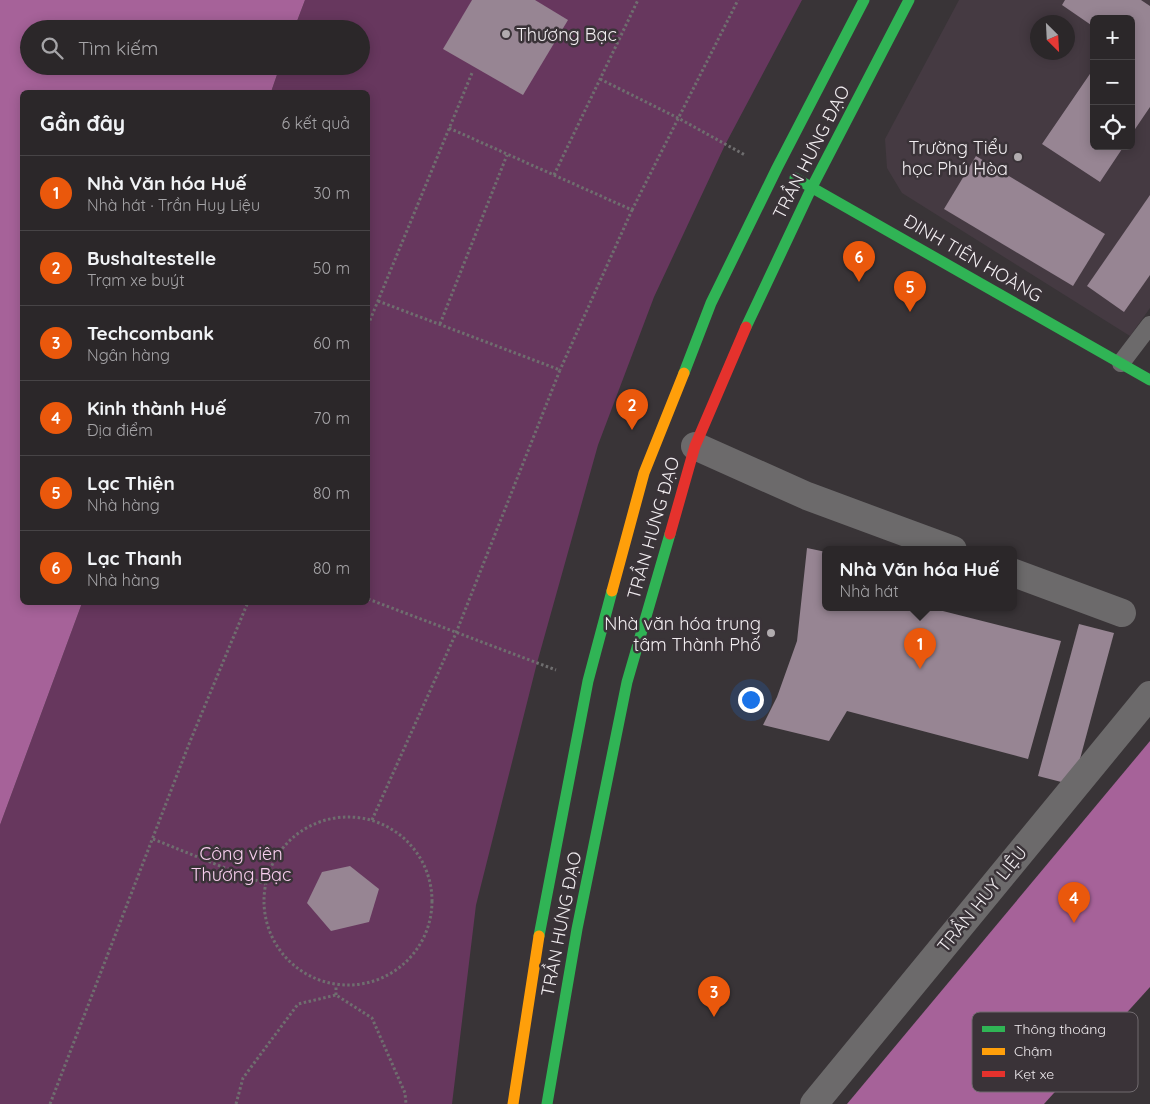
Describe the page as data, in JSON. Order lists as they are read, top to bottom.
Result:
{
  "streets": {
    "main road": ["TRẦN HƯNG ĐẠO", "ĐINH TIÊN HOÀNG"],
    "street": ["TRẦN HUY LIỆU"]
  },
  "crossings": [
    ["TRẦN HƯNG ĐẠO", "ĐINH TIÊN HOÀNG"]
  ],
  "parks": ["Công viên Thương Bạc"],
  "places": ["Thương Bạc", "Trường Tiểu học Phú Hòa", "Nhà văn hóa trung tâm Thành Phố"],
  "legend": ["Thông thoáng", "Chậm", "Kẹt xe"],
  "north": "bottom right",
  "page": {
    "map_buttons": ["+", "−"],
    "search": "Tìm kiếm",
    "heading": ["Gần đây", "6 kết quả"],
    "list": [
      {
        "mark": "1",
        "name": "Nhà Văn hóa Huế",
        "note": "Nhà hát · Trần Huy Liệu",
        "value": "30 m"
      },
      {
        "mark": "2",
        "name": "Bushaltestelle",
        "note": "Trạm xe buýt",
        "value": "50 m"
      },
      {
        "mark": "3",
        "name": "Techcombank",
        "note": "Ngân hàng",
        "value": "60 m"
      },
      {
        "mark": "4",
        "name": "Kinh thành Huế",
        "note": "Địa điểm",
        "value": "70 m"
      },
      {
        "mark": "5",
        "name": "Lạc Thiện",
        "note": "Nhà hàng",
        "value": "80 m"
      },
      {
        "mark": "6",
        "name": "Lạc Thanh",
        "note": "Nhà hàng",
        "value": "80 m"
      }
    ],
    "pins": [
      "6",
      "5",
      "2",
      "1",
      "4",
      "3"
    ],
    "popup": ["Nhà Văn hóa Huế", "Nhà hát"]
  }
}
